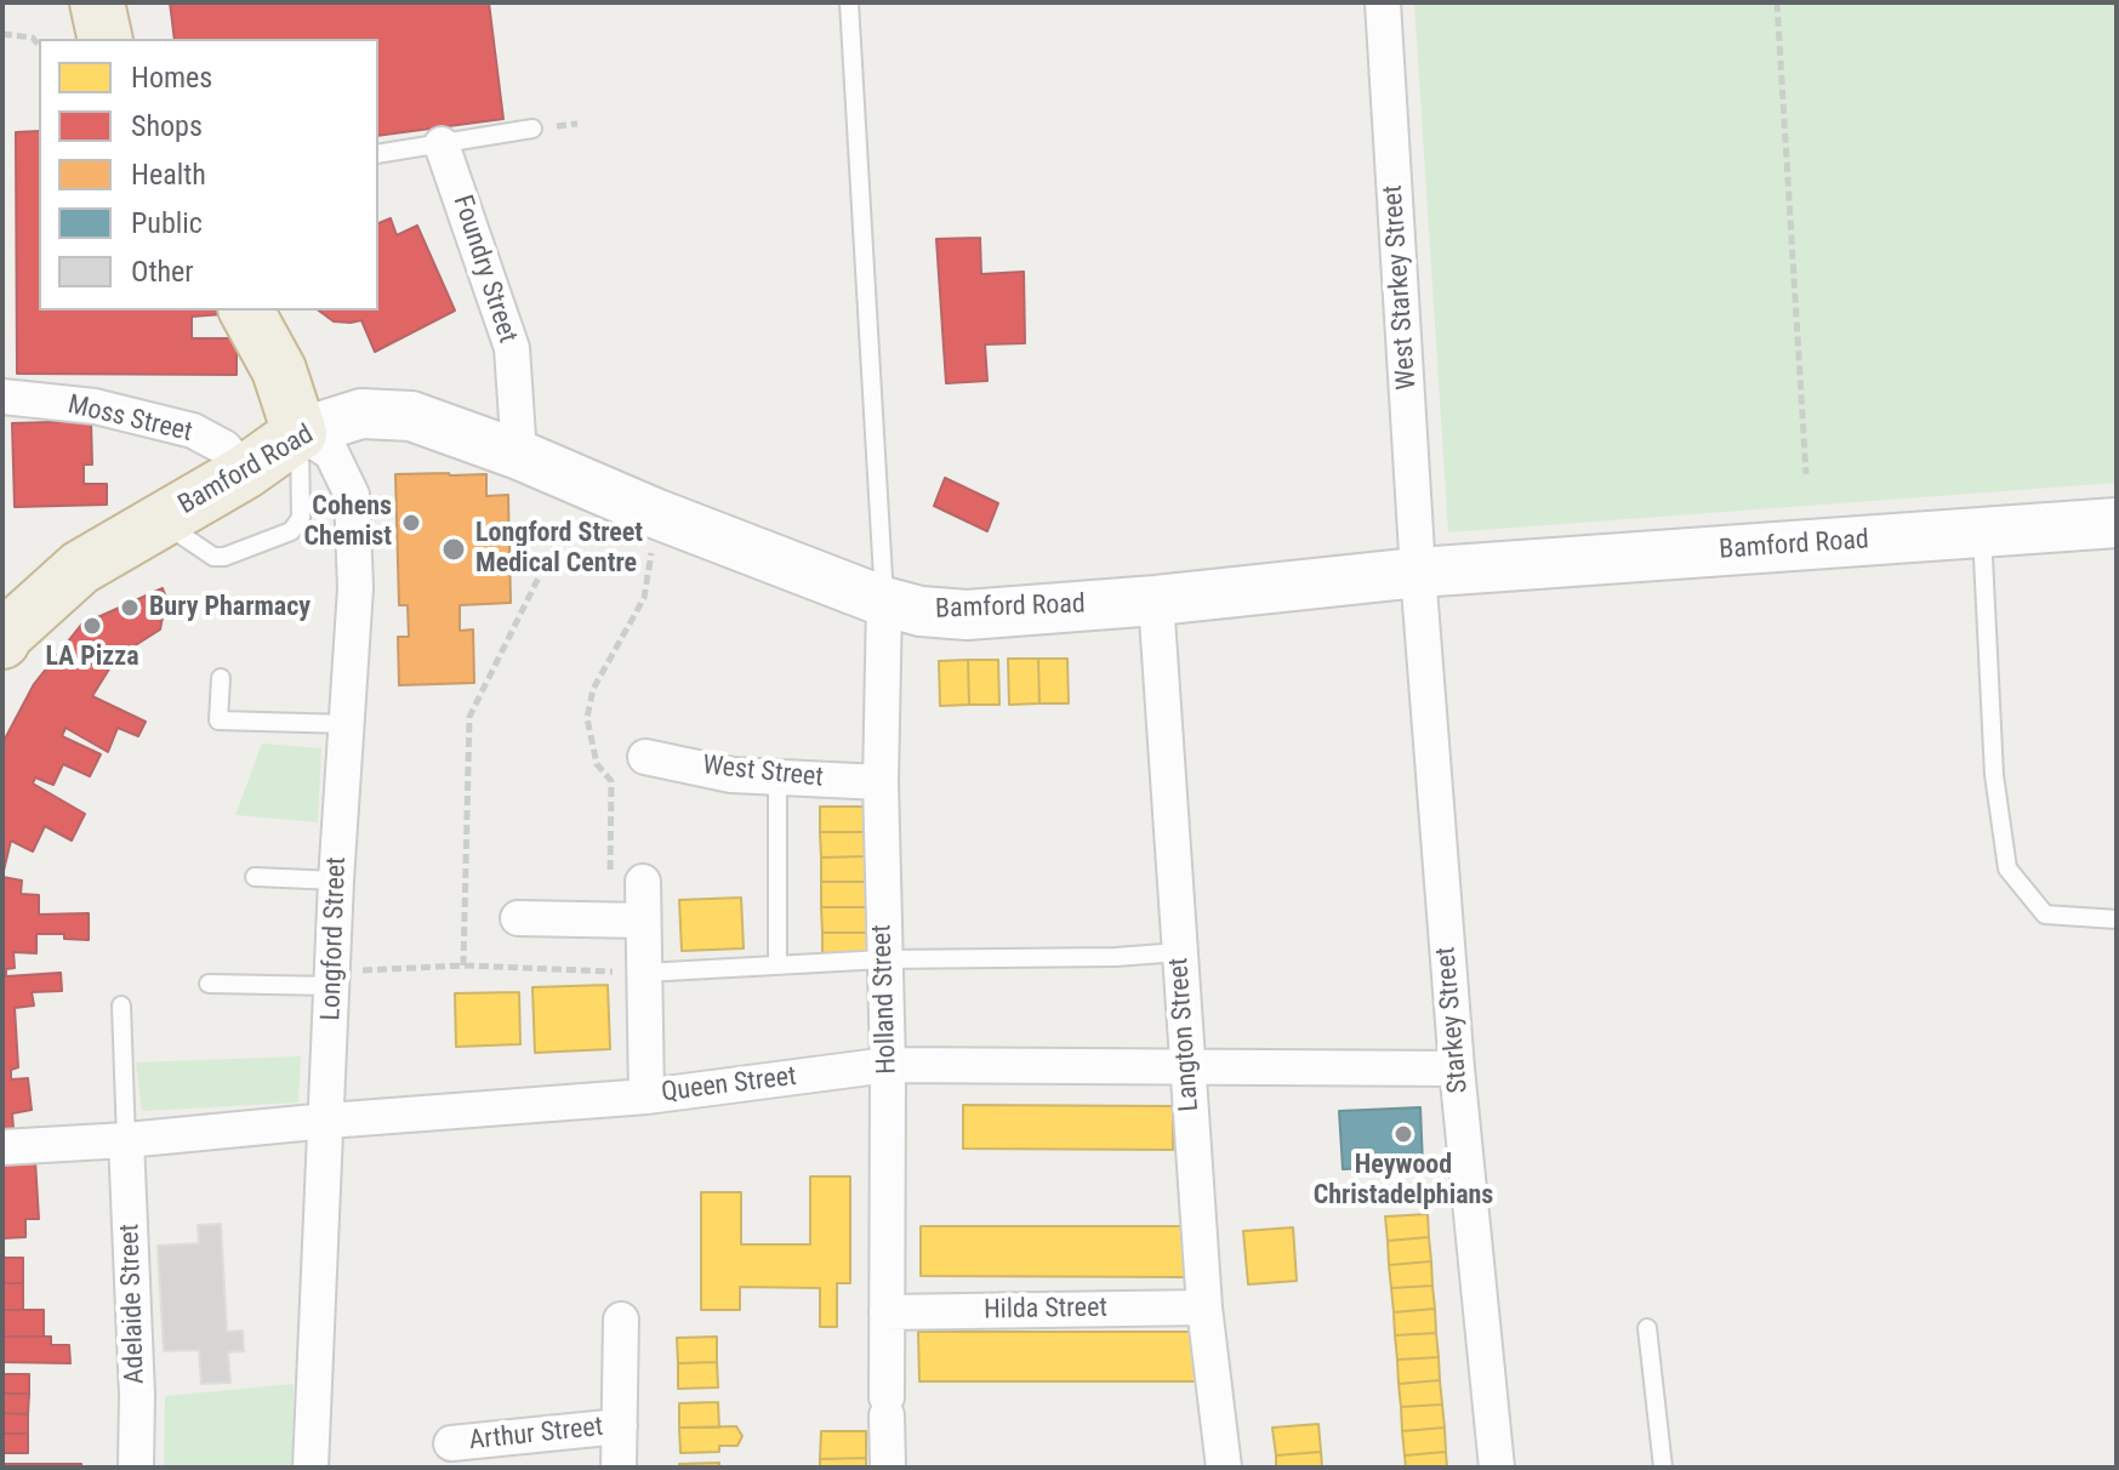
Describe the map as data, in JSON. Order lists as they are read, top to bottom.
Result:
{
  "streets": {
    "highway": ["Bamford Road"],
    "street": [
      "Foundry Street",
      "West Starkey Street",
      "Moss Street",
      "West Street",
      "Longford Street",
      "Holland Street",
      "Starkey Street",
      "Langton Street",
      "Queen Street",
      "Adelaide Street",
      "Hilda Street",
      "Arthur Street"
    ]
  },
  "crossings": [
    ["Foundry Street", "Bamford Road"],
    ["West Starkey Street", "Bamford Road"],
    ["West Starkey Street", "Starkey Street"],
    ["Moss Street", "Bamford Road"],
    ["Bamford Road", "Longford Street"],
    ["Bamford Road", "Holland Street"],
    ["Bamford Road", "Starkey Street"],
    ["Bamford Road", "Langton Street"],
    ["West Street", "Holland Street"],
    ["Longford Street", "Queen Street"],
    ["Holland Street", "Queen Street"],
    ["Holland Street", "Hilda Street"],
    ["Starkey Street", "Queen Street"],
    ["Langton Street", "Queen Street"],
    ["Langton Street", "Hilda Street"],
    ["Queen Street", "Adelaide Street"]
  ],
  "places": [
    "Cohens Chemist",
    "Longford Street Medical Centre",
    "Bury Pharmacy",
    "LA Pizza",
    "Heywood Christadelphians"
  ],
  "legend": [
    "Homes",
    "Shops",
    "Health",
    "Public",
    "Other"
  ]
}
